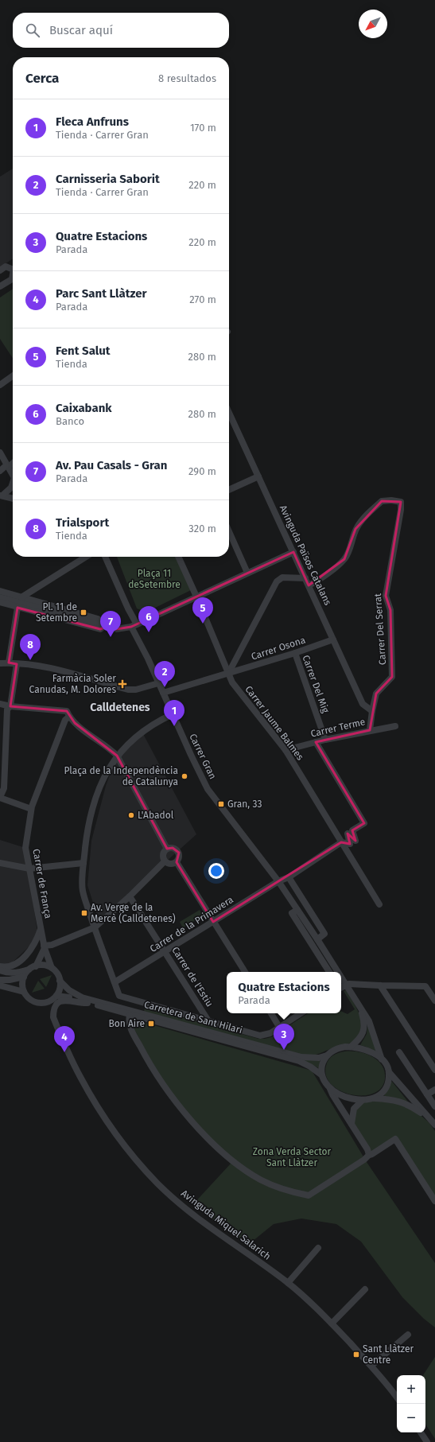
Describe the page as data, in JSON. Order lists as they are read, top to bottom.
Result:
{
  "streets": {
    "street": [
      "Avinguda Països Catalans",
      "Carrer Del Serrat",
      "Carrer Osona",
      "Carrer Del Mig",
      "Carrer Jaume Balmes",
      "Carrer Terme",
      "Carrer Gran",
      "Carrer de França",
      "Carrer de la Primavera",
      "Carrer de l'Estiu",
      "Carretera de Sant Hilari",
      "Avinguda Miquel Salarich"
    ]
  },
  "crossings": [
    ["Avinguda Països Catalans", "Carrer Del Serrat"],
    ["Avinguda Països Catalans", "Carrer Osona"],
    ["Carrer Del Serrat", "Carrer Terme"],
    ["Carrer Osona", "Carrer Del Mig"],
    ["Carrer Osona", "Carrer Jaume Balmes"],
    ["Carrer Osona", "Carrer Gran"],
    ["Carrer Del Mig", "Carrer Terme"],
    ["Carrer Jaume Balmes", "Carrer Terme"],
    ["Carrer Jaume Balmes", "Carrer de la Primavera"],
    ["Carrer Terme", "Carrer de la Primavera"],
    ["Carrer Gran", "Carrer de la Primavera"],
    ["Carrer Gran", "Carretera de Sant Hilari"],
    ["Carrer de França", "Carretera de Sant Hilari"],
    ["Carrer de la Primavera", "Carrer de l'Estiu"],
    ["Carretera de Sant Hilari", "Avinguda Miquel Salarich"]
  ],
  "districts": ["Calldetenes"],
  "parks": ["Plaça 11 deSetembre", "Zona Verda Sector Sant Llàtzer"],
  "places": {
    "transit": [
      "Pl. 11 de Setembre",
      "Gran, 33",
      "Av. Verge de la Mercè (Calldetenes)",
      "Bon Aire",
      "Sant Llàtzer Centre"
    ],
    "health": ["Farmàcia Soler Canudas, M. Dolores"],
    "other": ["Plaça de la Independència de Catalunya", "L'Abadol"]
  },
  "north": "bottom left",
  "page": {
    "search": "Buscar aquí",
    "heading": ["Cerca", "8 resultados"],
    "list": [
      {
        "mark": "1",
        "name": "Fleca Anfruns",
        "note": "Tienda · Carrer Gran",
        "value": "170 m"
      },
      {
        "mark": "2",
        "name": "Carnisseria Saborit",
        "note": "Tienda · Carrer Gran",
        "value": "220 m"
      },
      {
        "mark": "3",
        "name": "Quatre Estacions",
        "note": "Parada",
        "value": "220 m"
      },
      {
        "mark": "4",
        "name": "Parc Sant Llàtzer",
        "note": "Parada",
        "value": "270 m"
      },
      {
        "mark": "5",
        "name": "Fent Salut",
        "note": "Tienda",
        "value": "280 m"
      },
      {
        "mark": "6",
        "name": "Caixabank",
        "note": "Banco",
        "value": "280 m"
      },
      {
        "mark": "7",
        "name": "Av. Pau Casals - Gran",
        "note": "Parada",
        "value": "290 m"
      },
      {
        "mark": "8",
        "name": "Trialsport",
        "note": "Tienda",
        "value": "320 m"
      }
    ],
    "pins": [
      "5",
      "6",
      "7",
      "8",
      "2",
      "1",
      "3",
      "4"
    ],
    "popup": ["Quatre Estacions", "Parada"],
    "map_buttons": ["+", "−"]
  }
}
